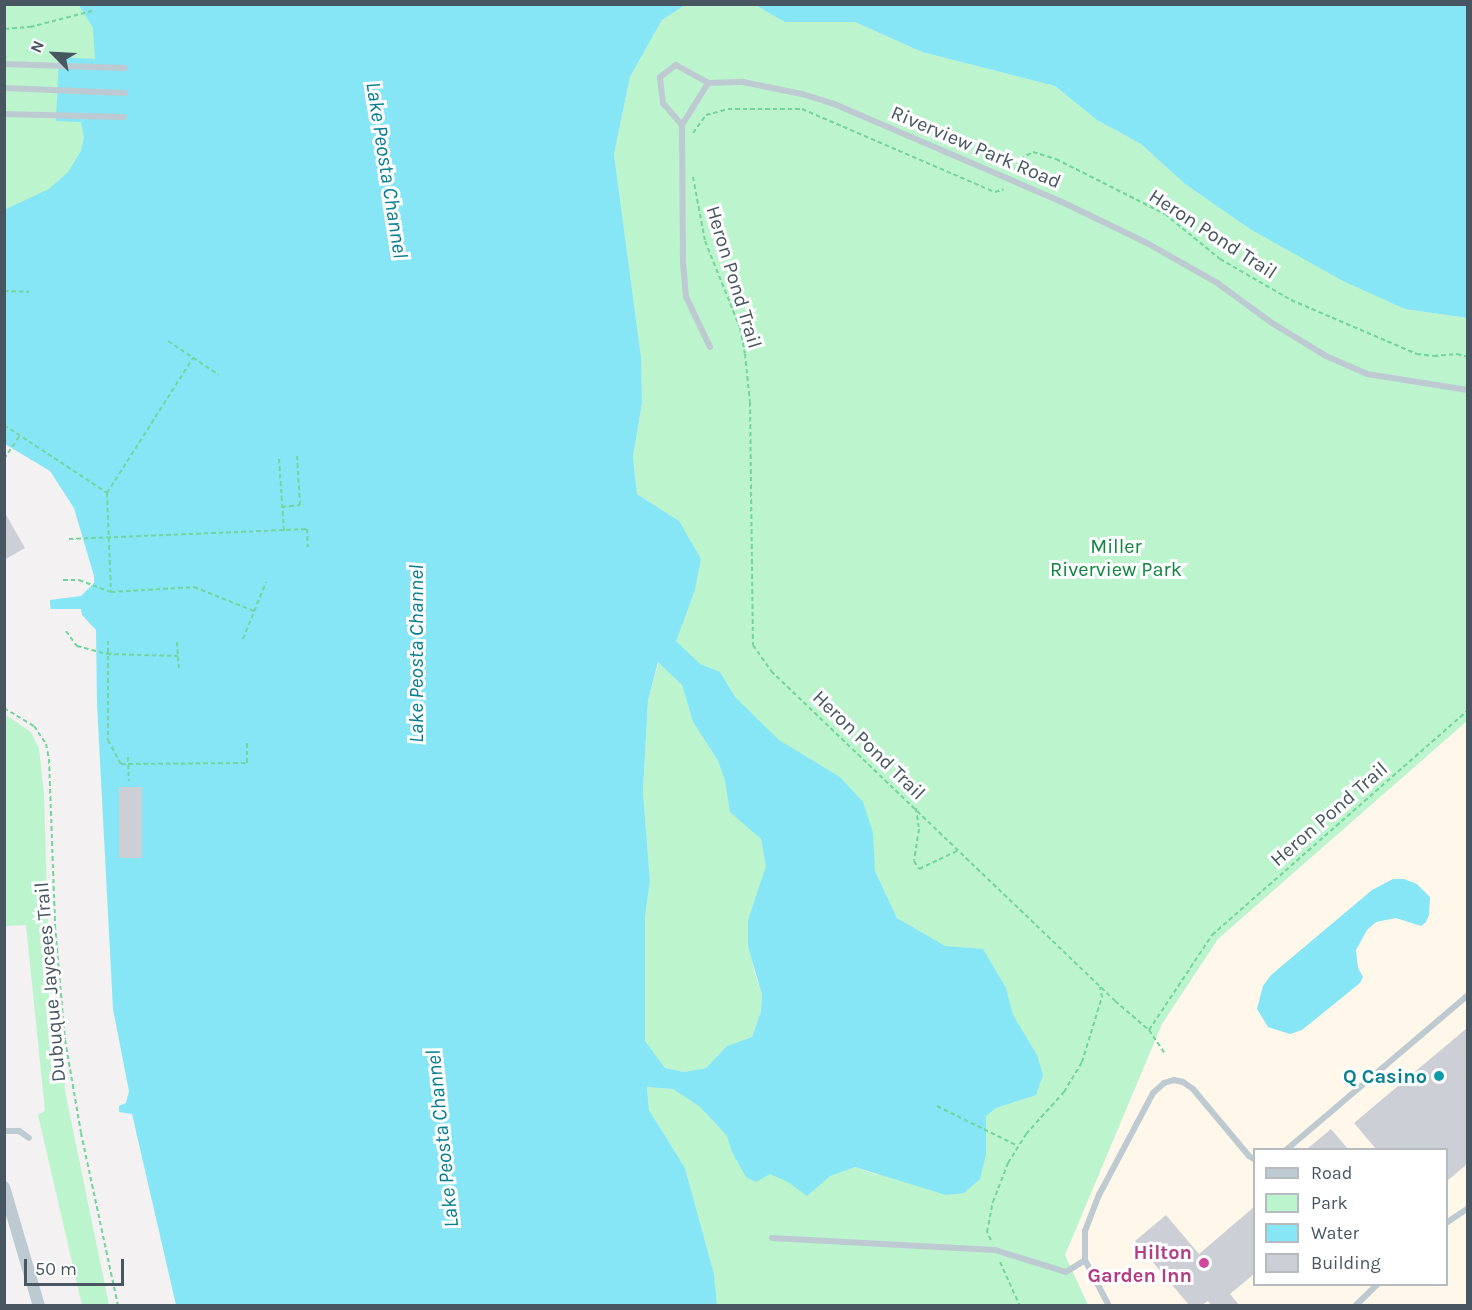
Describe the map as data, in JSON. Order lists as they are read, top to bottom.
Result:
{
  "streets": {
    "lane": ["Riverview Park Road"],
    "path": ["Heron Pond Trail", "Dubuque Jaycees Trail"]
  },
  "crossings": [
    ["Riverview Park Road", "Heron Pond Trail"]
  ],
  "water": ["Lake Peosta Channel"],
  "parks": ["Miller Riverview Park"],
  "places": ["Q Casino", "Hilton Garden Inn"],
  "legend": [
    "Road",
    "Park",
    "Water",
    "Building"
  ],
  "scale_bar": "50 m",
  "north": "top left"
}
